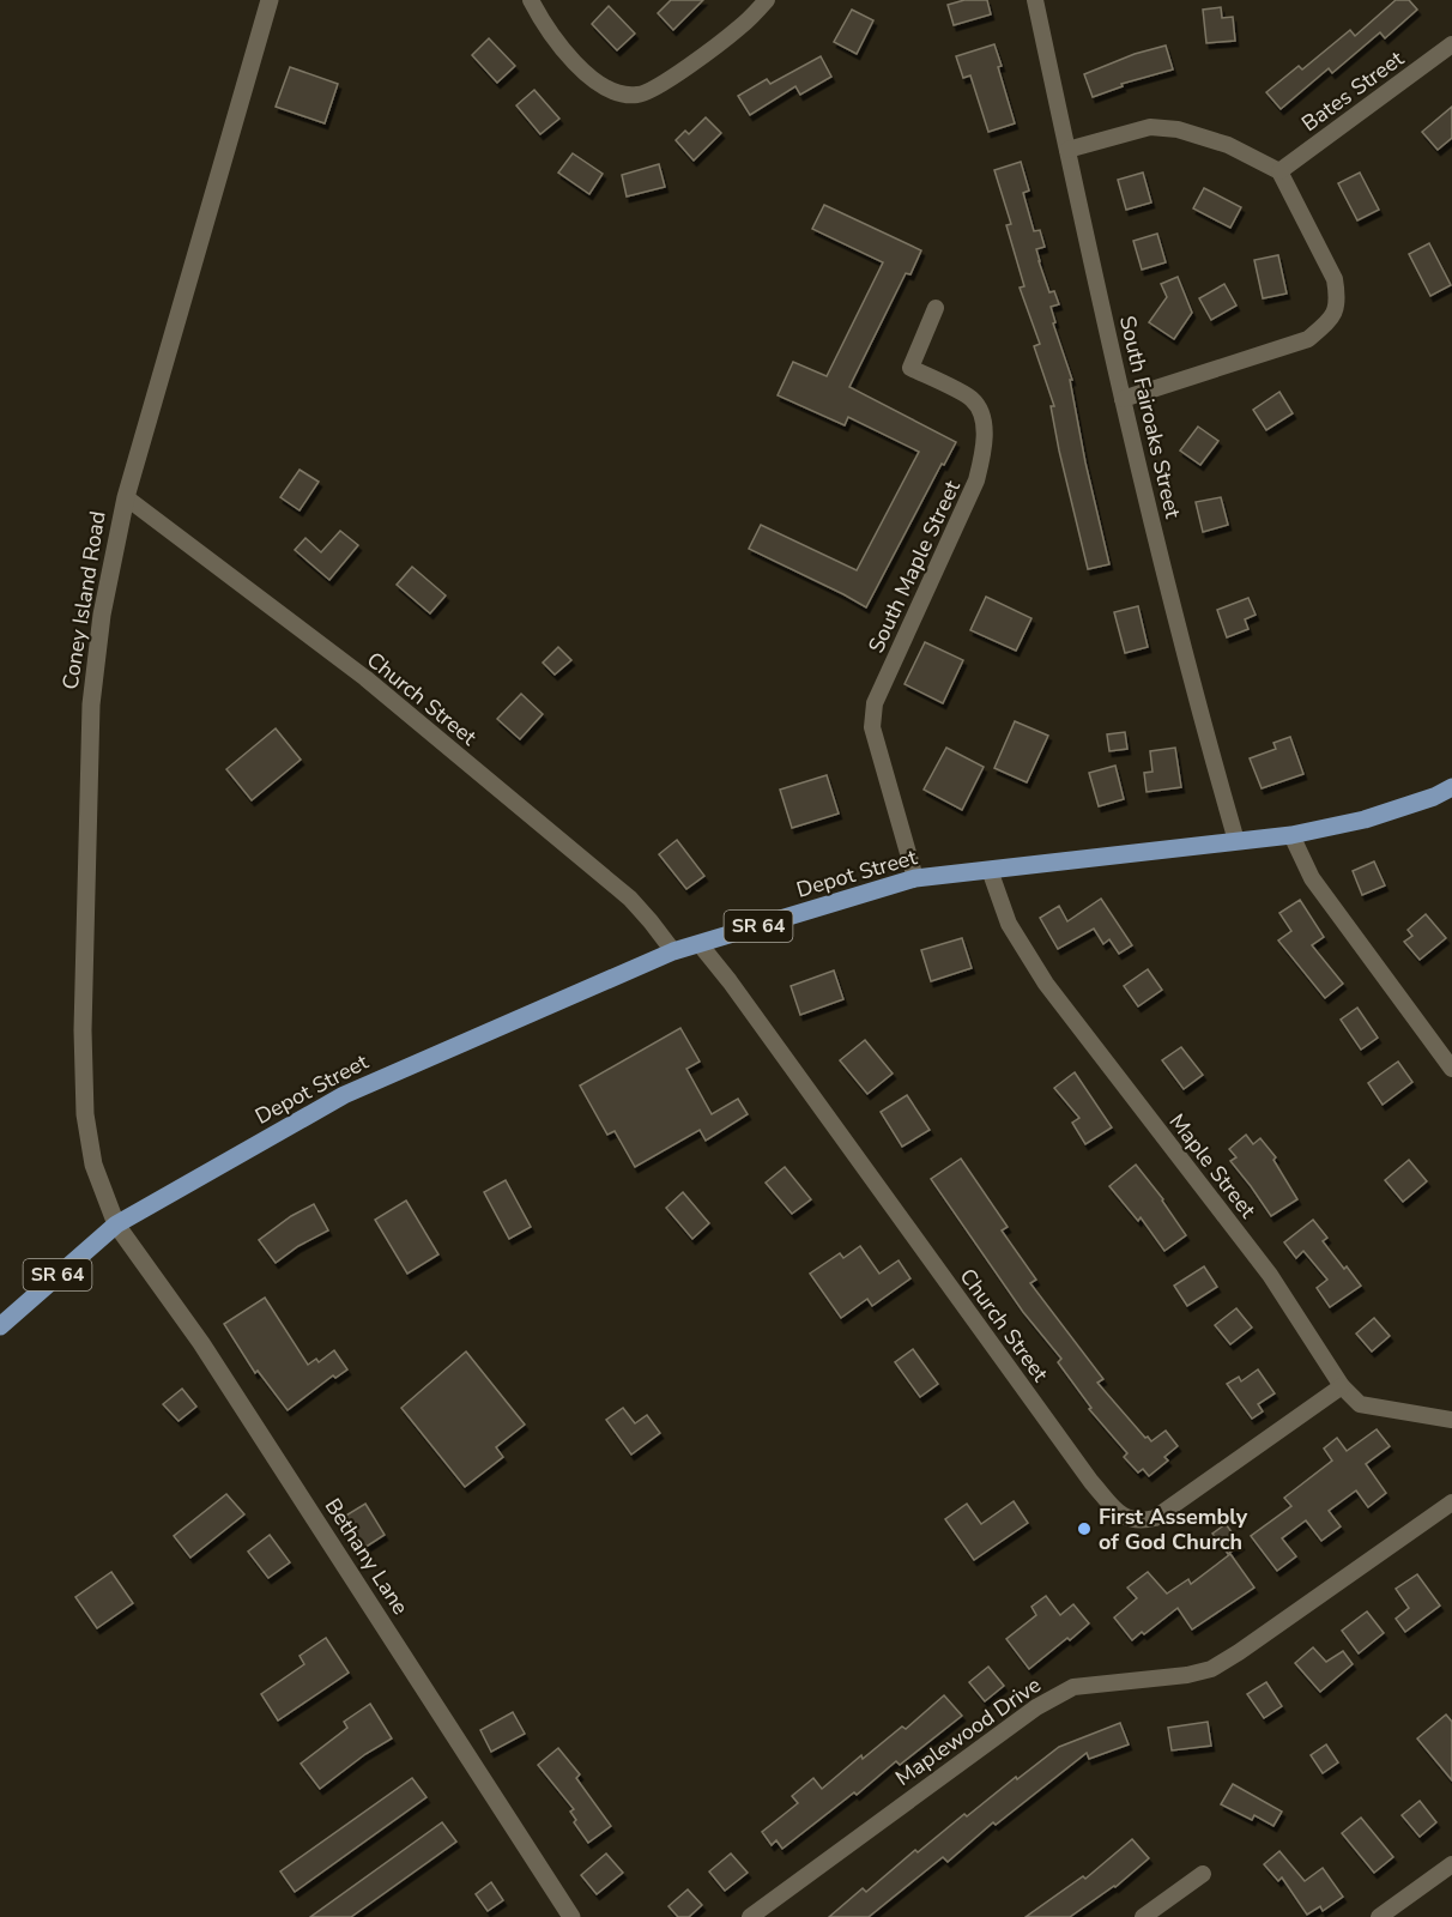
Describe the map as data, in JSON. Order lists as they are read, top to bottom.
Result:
{
  "streets": {
    "main road": ["Depot Street", "SR 64"],
    "street": [
      "Bates Street",
      "South Fairoaks Street",
      "South Maple Street",
      "Coney Island Road",
      "Church Street",
      "Maple Street",
      "Bethany Lane",
      "Maplewood Drive"
    ]
  },
  "crossings": [
    ["South Fairoaks Street", "Depot Street"],
    ["South Maple Street", "Depot Street"],
    ["Coney Island Road", "Church Street"],
    ["Coney Island Road", "Depot Street"],
    ["Coney Island Road", "SR 64"],
    ["Coney Island Road", "Bethany Lane"],
    ["Church Street", "Depot Street"],
    ["Church Street", "Maple Street"],
    ["Depot Street", "SR 64"],
    ["Depot Street", "Maple Street"],
    ["Depot Street", "Bethany Lane"],
    ["SR 64", "Bethany Lane"]
  ],
  "places": ["First Assembly of God Church"]
}
